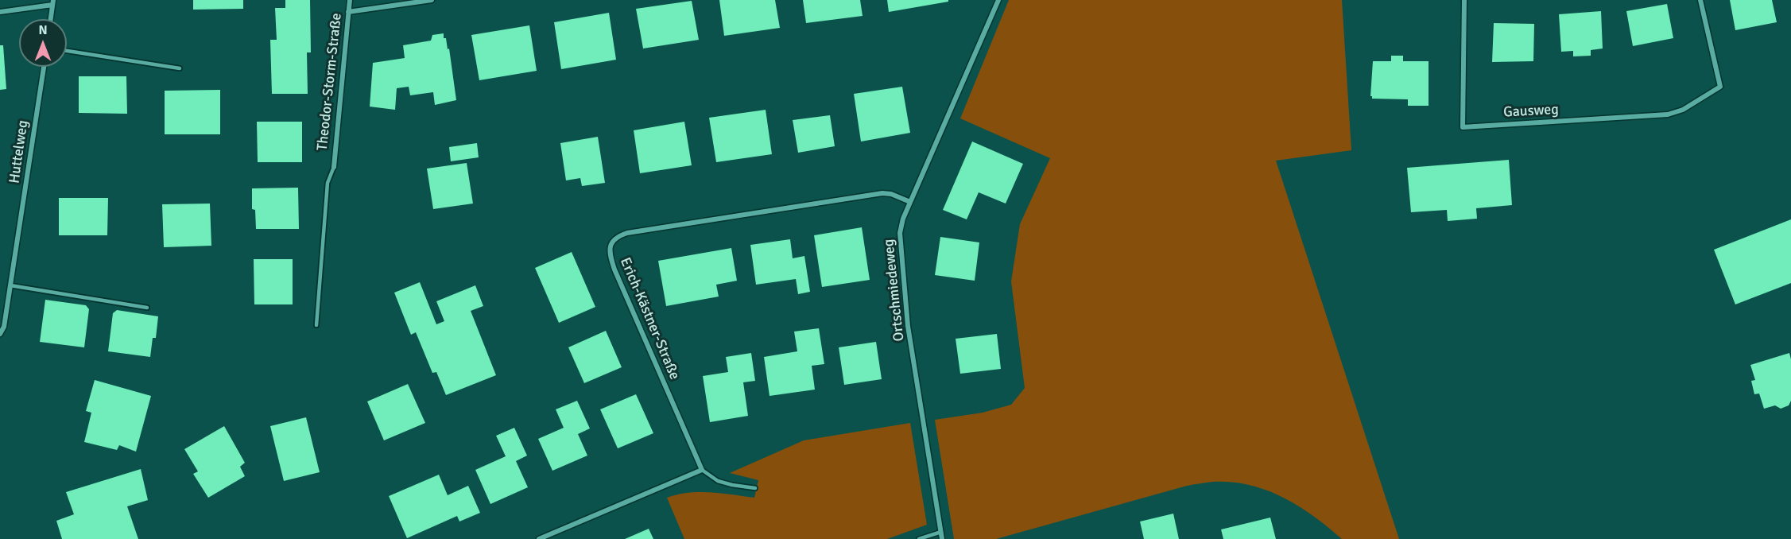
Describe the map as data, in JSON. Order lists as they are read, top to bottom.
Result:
{
  "streets": {
    "street": [
      "Theodor-Storm-Straße",
      "Gausweg",
      "Huttelweg",
      "Ortschmiedeweg",
      "Erich-Kästner-Straße"
    ]
  },
  "crossings": [
    ["Ortschmiedeweg", "Erich-Kästner-Straße"]
  ],
  "north": "top"
}
